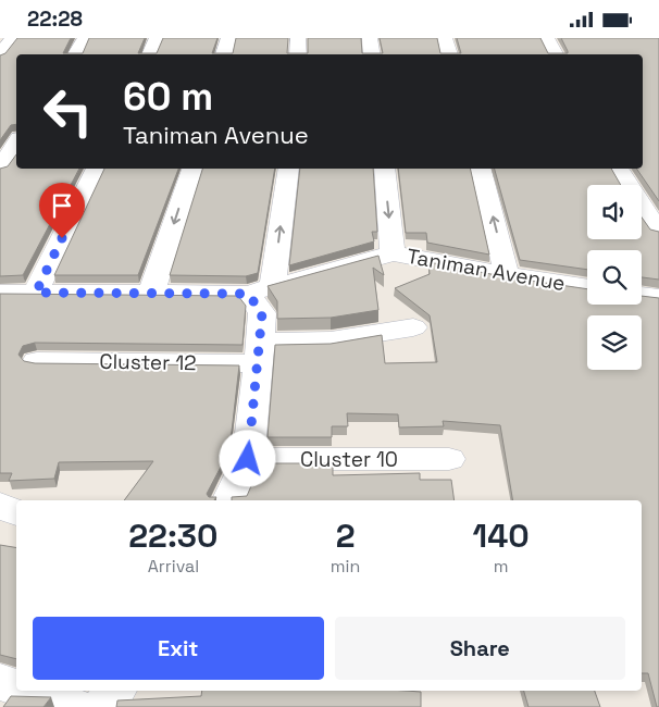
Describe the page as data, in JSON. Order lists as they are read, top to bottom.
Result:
{
  "streets": {
    "street": ["Taniman Avenue", "Cluster 12", "Cluster 10"]
  },
  "page": {
    "status": "22:28",
    "turn": ["60 m", "Taniman Avenue"],
    "eta": [
      "22:30",
      "Arrival",
      "2",
      "min",
      "140",
      "m"
    ],
    "buttons": ["Exit", "Share"]
  }
}
